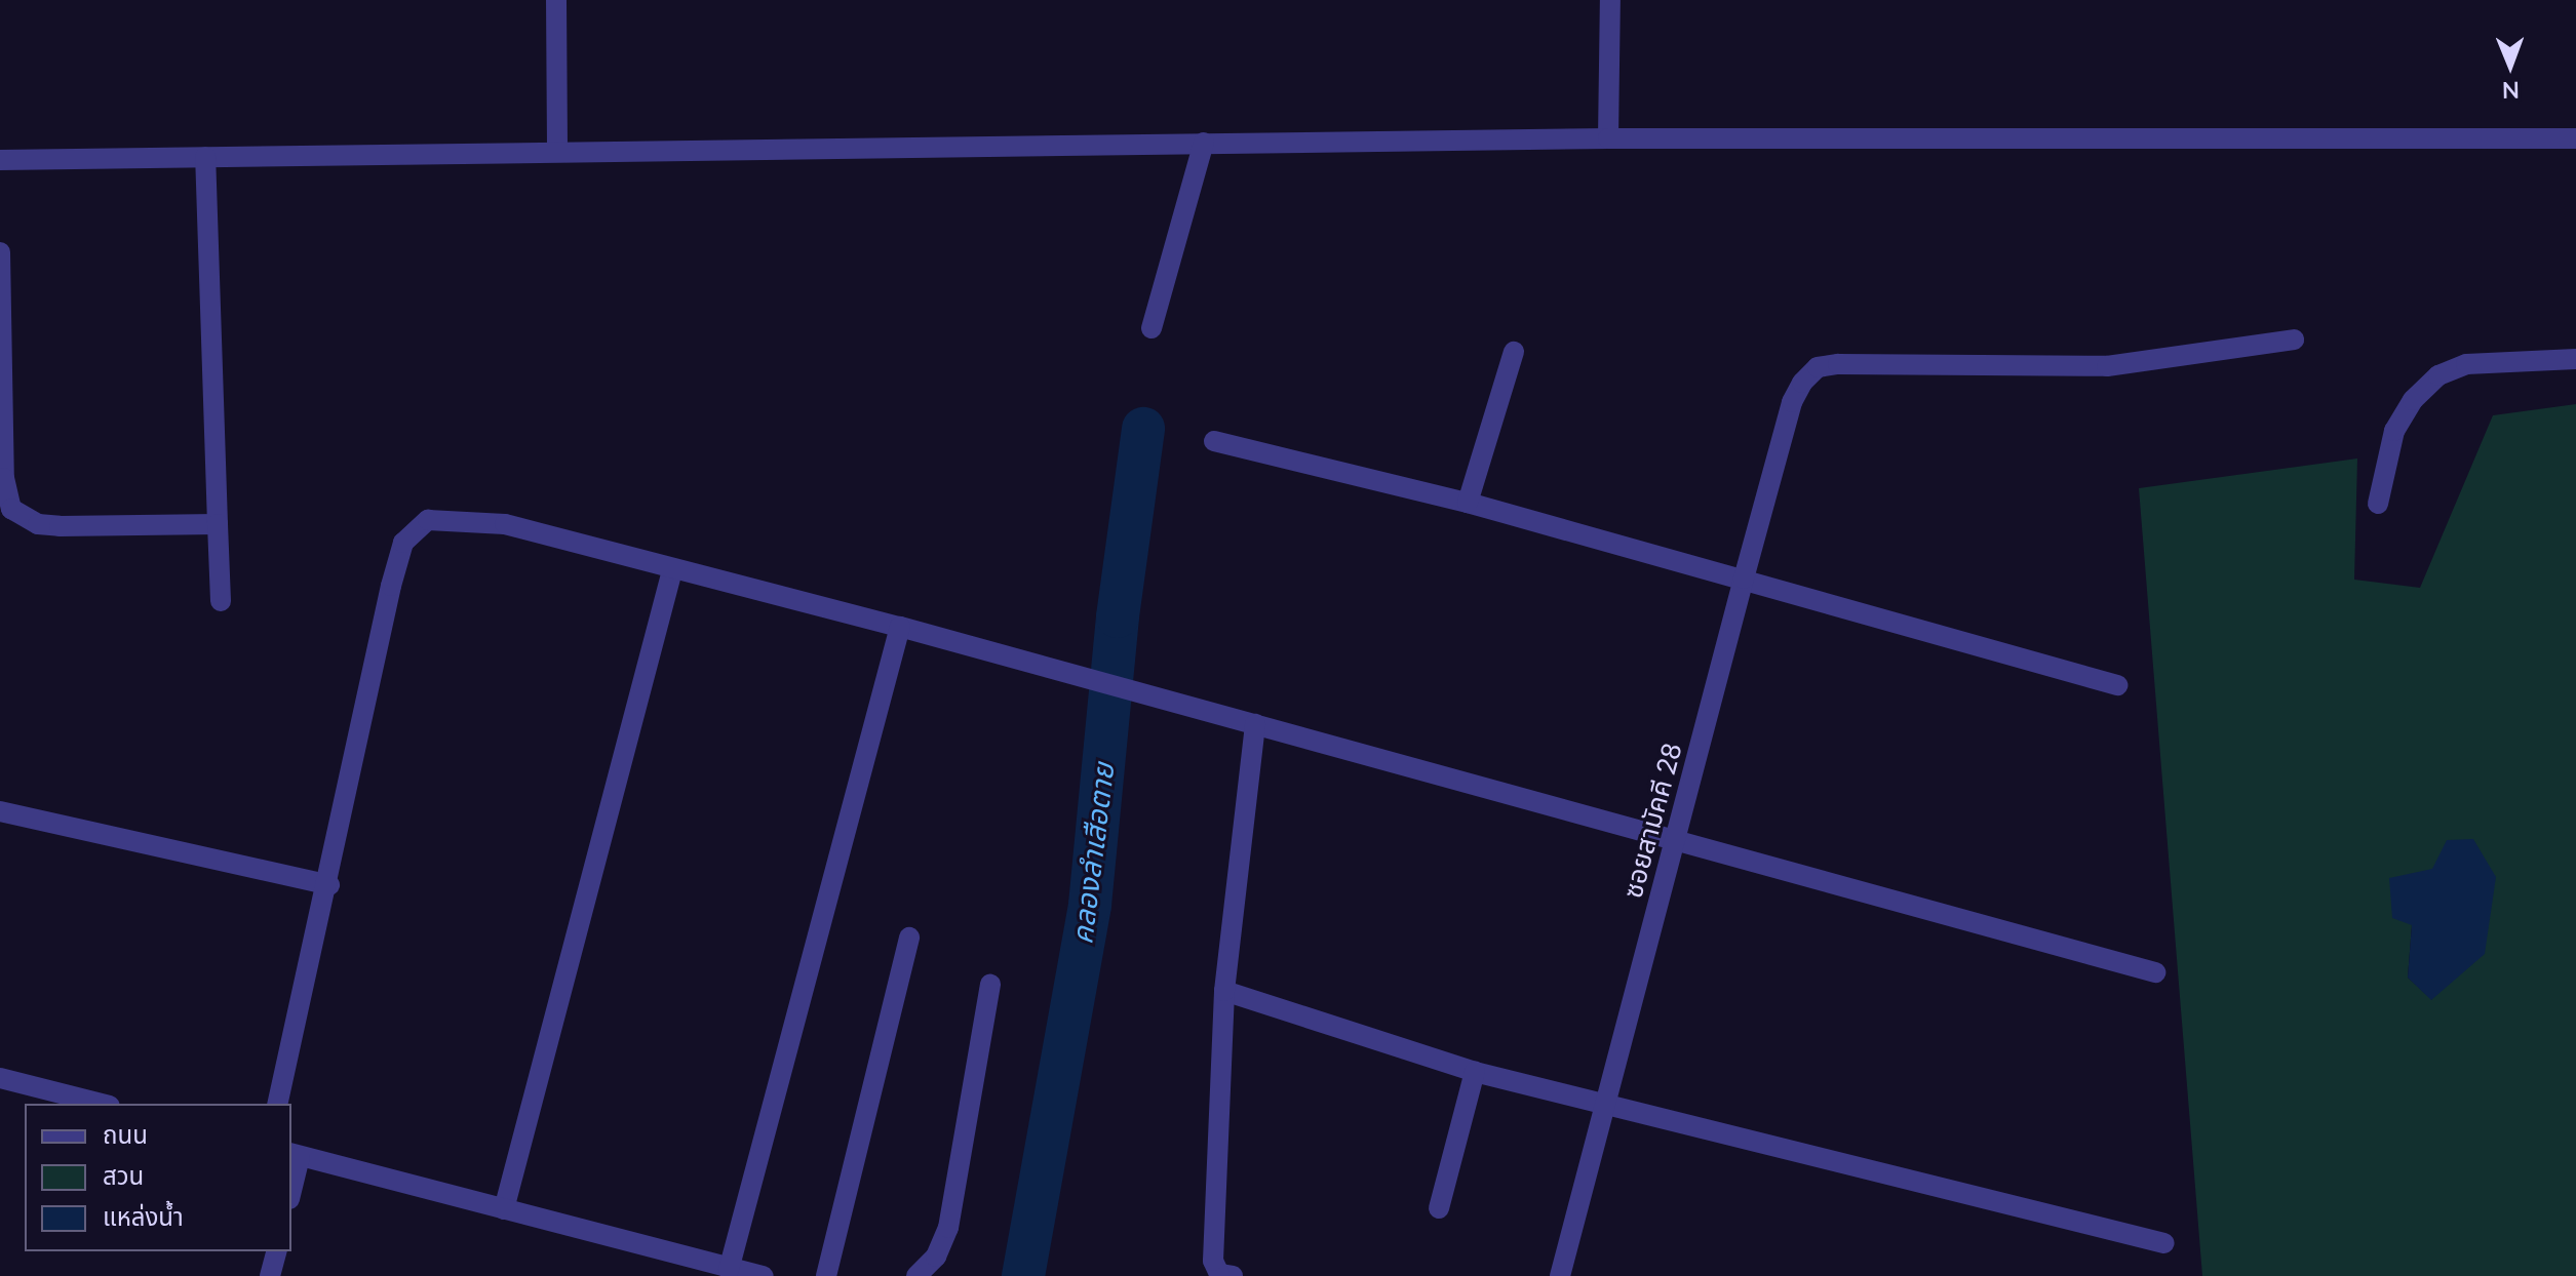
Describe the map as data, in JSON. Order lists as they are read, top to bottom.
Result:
{
  "streets": {
    "street": ["ซอยสามัคคี 28"]
  },
  "water": ["คลองลำเสือตาย"],
  "legend": ["ถนน", "สวน", "แหล่งน้ำ"],
  "north": "bottom"
}
